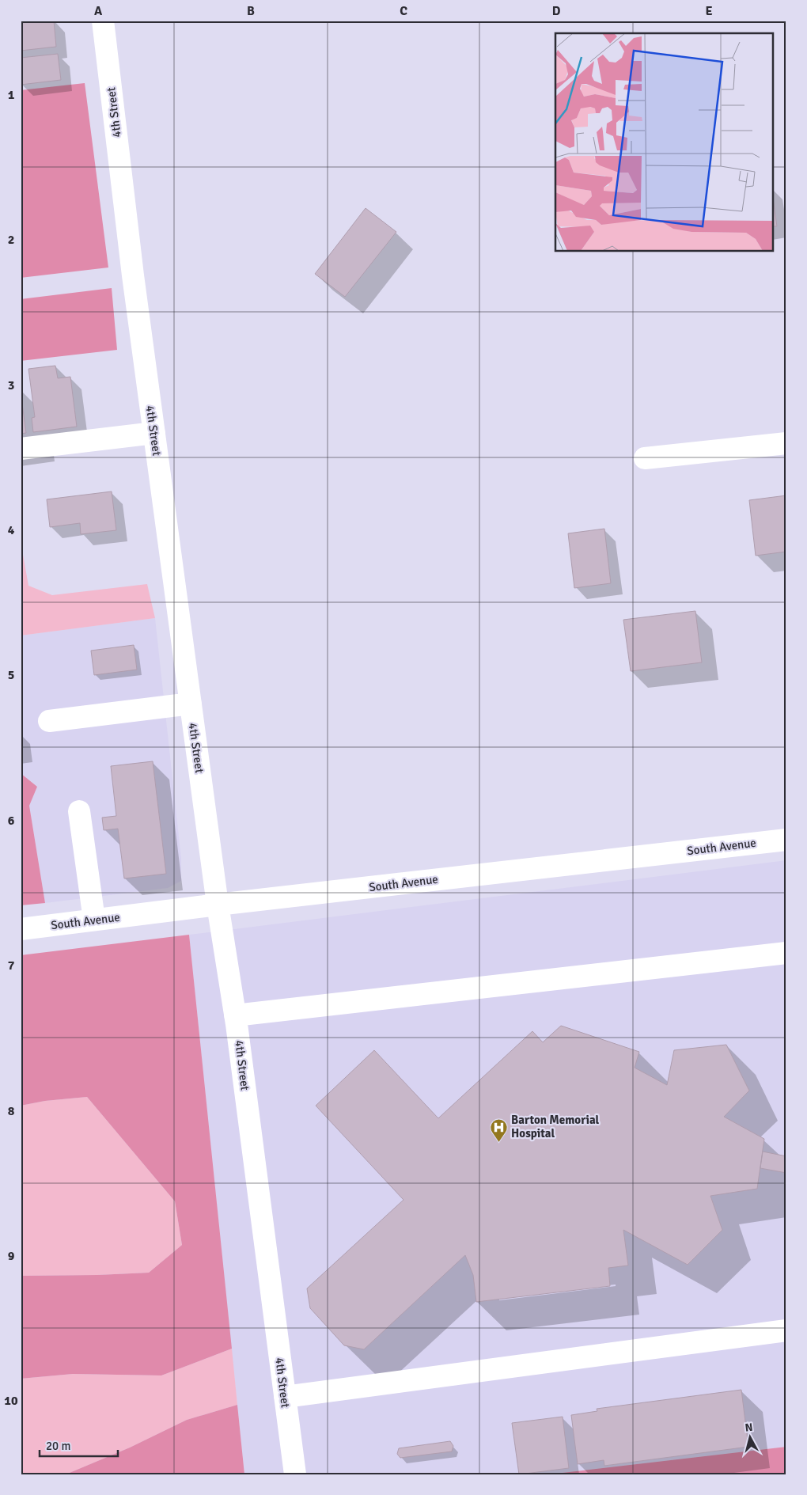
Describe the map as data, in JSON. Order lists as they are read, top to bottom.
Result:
{
  "streets": {
    "street": ["4th Street", "South Avenue"]
  },
  "crossings": [
    ["4th Street", "South Avenue"]
  ],
  "places": {
    "hospital": ["Barton Memorial Hospital"]
  },
  "scale_bar": "20 m",
  "north": "top",
  "grid": {
    "columns": [
      "A",
      "B",
      "C",
      "D",
      "E"
    ],
    "rows": [
      "1",
      "2",
      "3",
      "4",
      "5",
      "6",
      "7",
      "8",
      "9",
      "10"
    ]
  }
}
